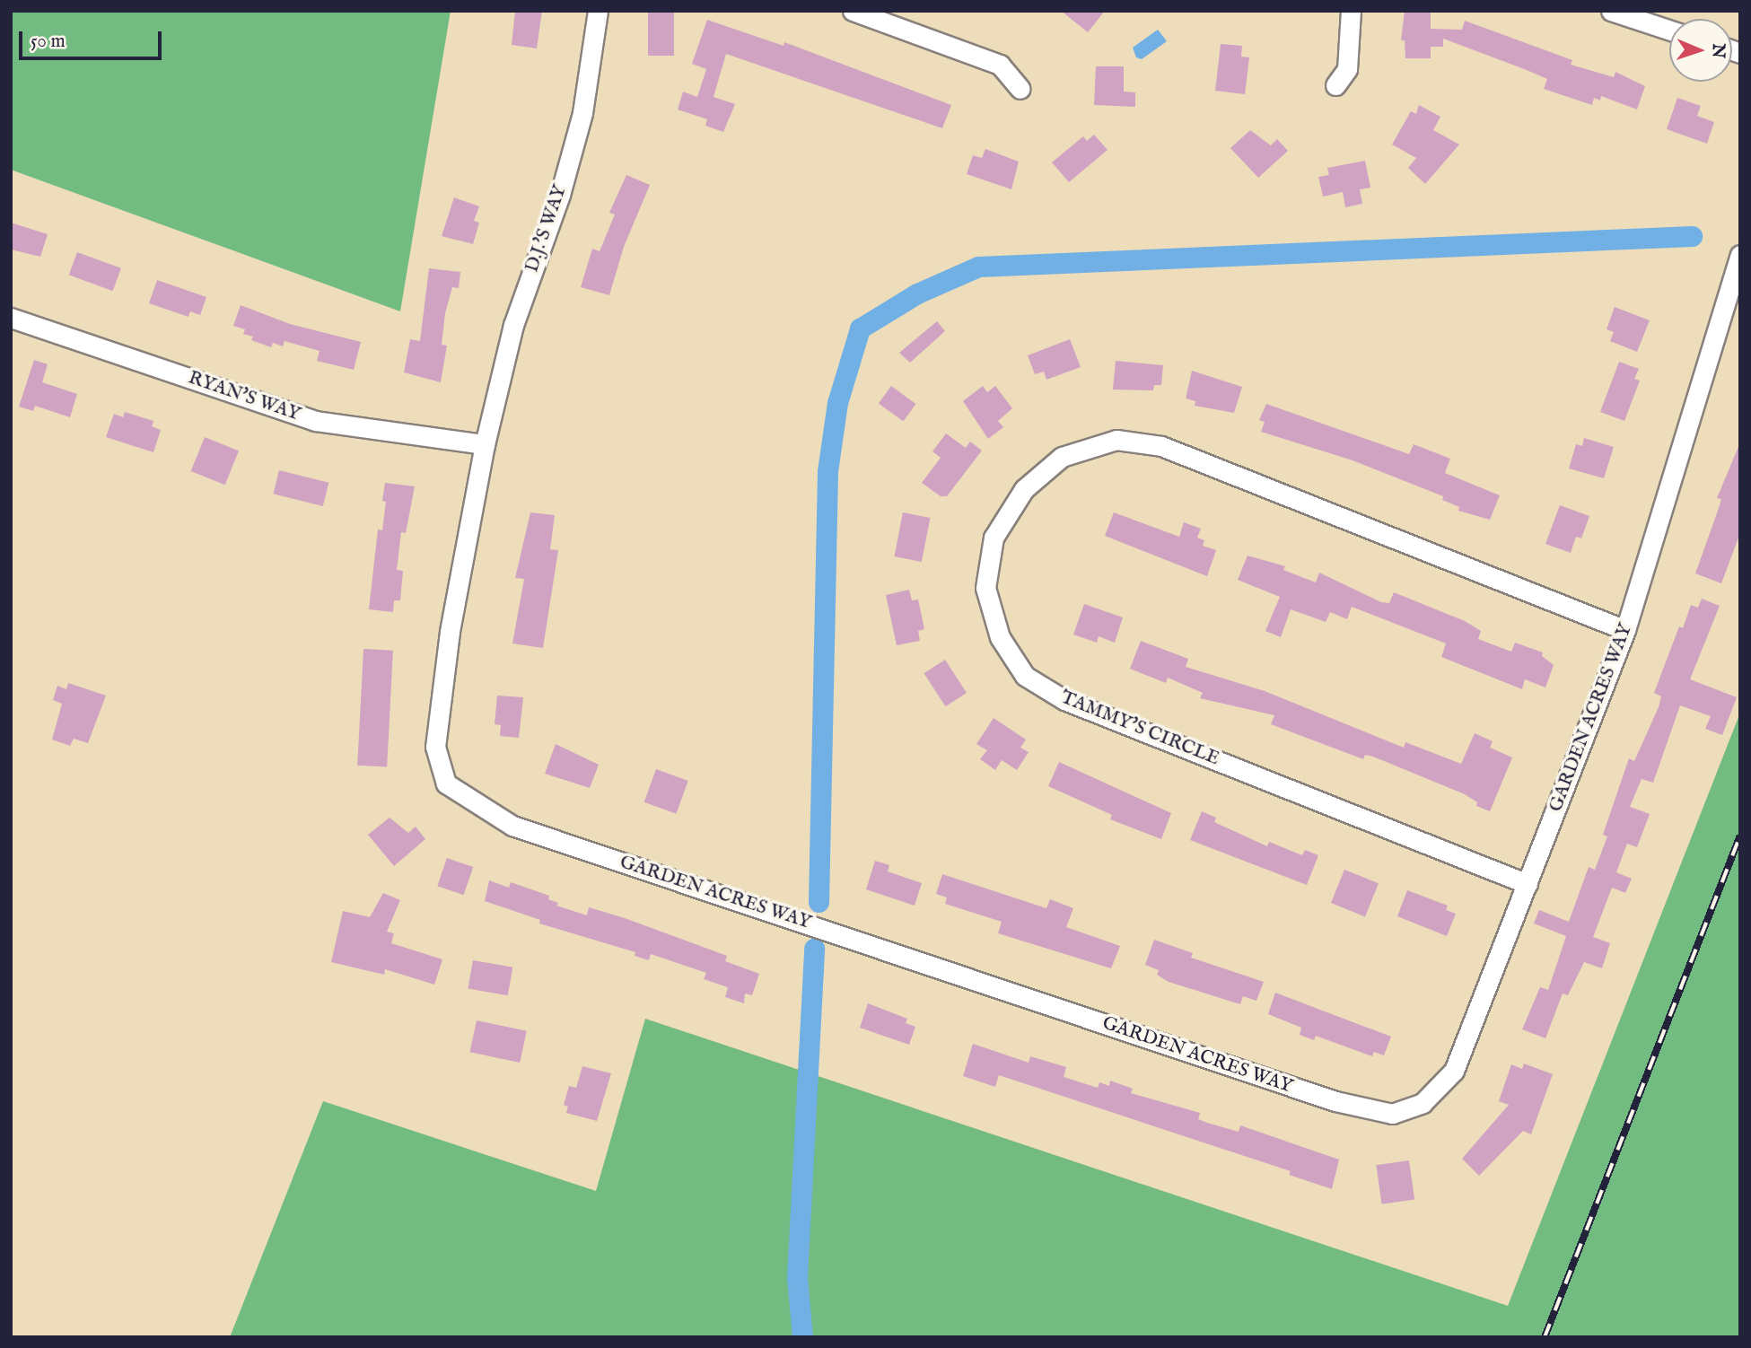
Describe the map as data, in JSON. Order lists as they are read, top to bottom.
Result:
{
  "streets": {
    "street": [
      "D.J.'S WAY",
      "RYAN'S WAY",
      "GARDEN ACRES WAY",
      "TAMMY'S CIRCLE"
    ]
  },
  "crossings": [
    ["D.J.'S WAY", "RYAN'S WAY"],
    ["D.J.'S WAY", "GARDEN ACRES WAY"],
    ["RYAN'S WAY", "GARDEN ACRES WAY"],
    ["GARDEN ACRES WAY", "TAMMY'S CIRCLE"]
  ],
  "scale_bar": "50 m",
  "north": "right"
}
